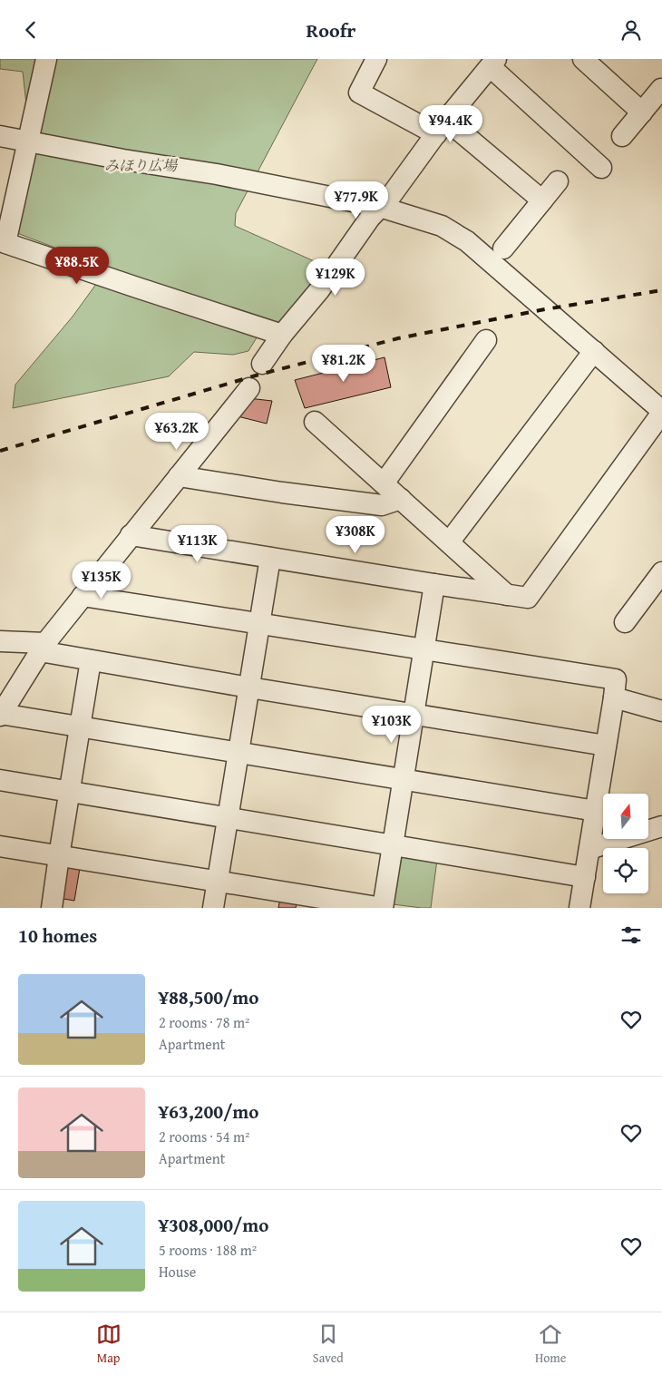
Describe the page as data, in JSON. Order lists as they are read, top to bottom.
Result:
{
  "parks": ["みほり広場"],
  "north": "top",
  "page": {
    "header": "Roofr",
    "price": [
      "¥94.4K",
      "¥77.9K",
      "¥88.5K",
      "¥129K",
      "¥81.2K",
      "¥63.2K",
      "¥308K",
      "¥113K",
      "¥135K",
      "¥103K"
    ],
    "heading": "10 homes",
    "list": [
      {
        "name": "¥88,500/mo",
        "note": "2 rooms · 78 m² · Apartment"
      },
      {
        "name": "¥63,200/mo",
        "note": "2 rooms · 54 m² · Apartment"
      },
      {
        "name": "¥308,000/mo",
        "note": "5 rooms · 188 m² · House"
      }
    ],
    "tabs": ["Map", "Saved", "Home"]
  }
}
